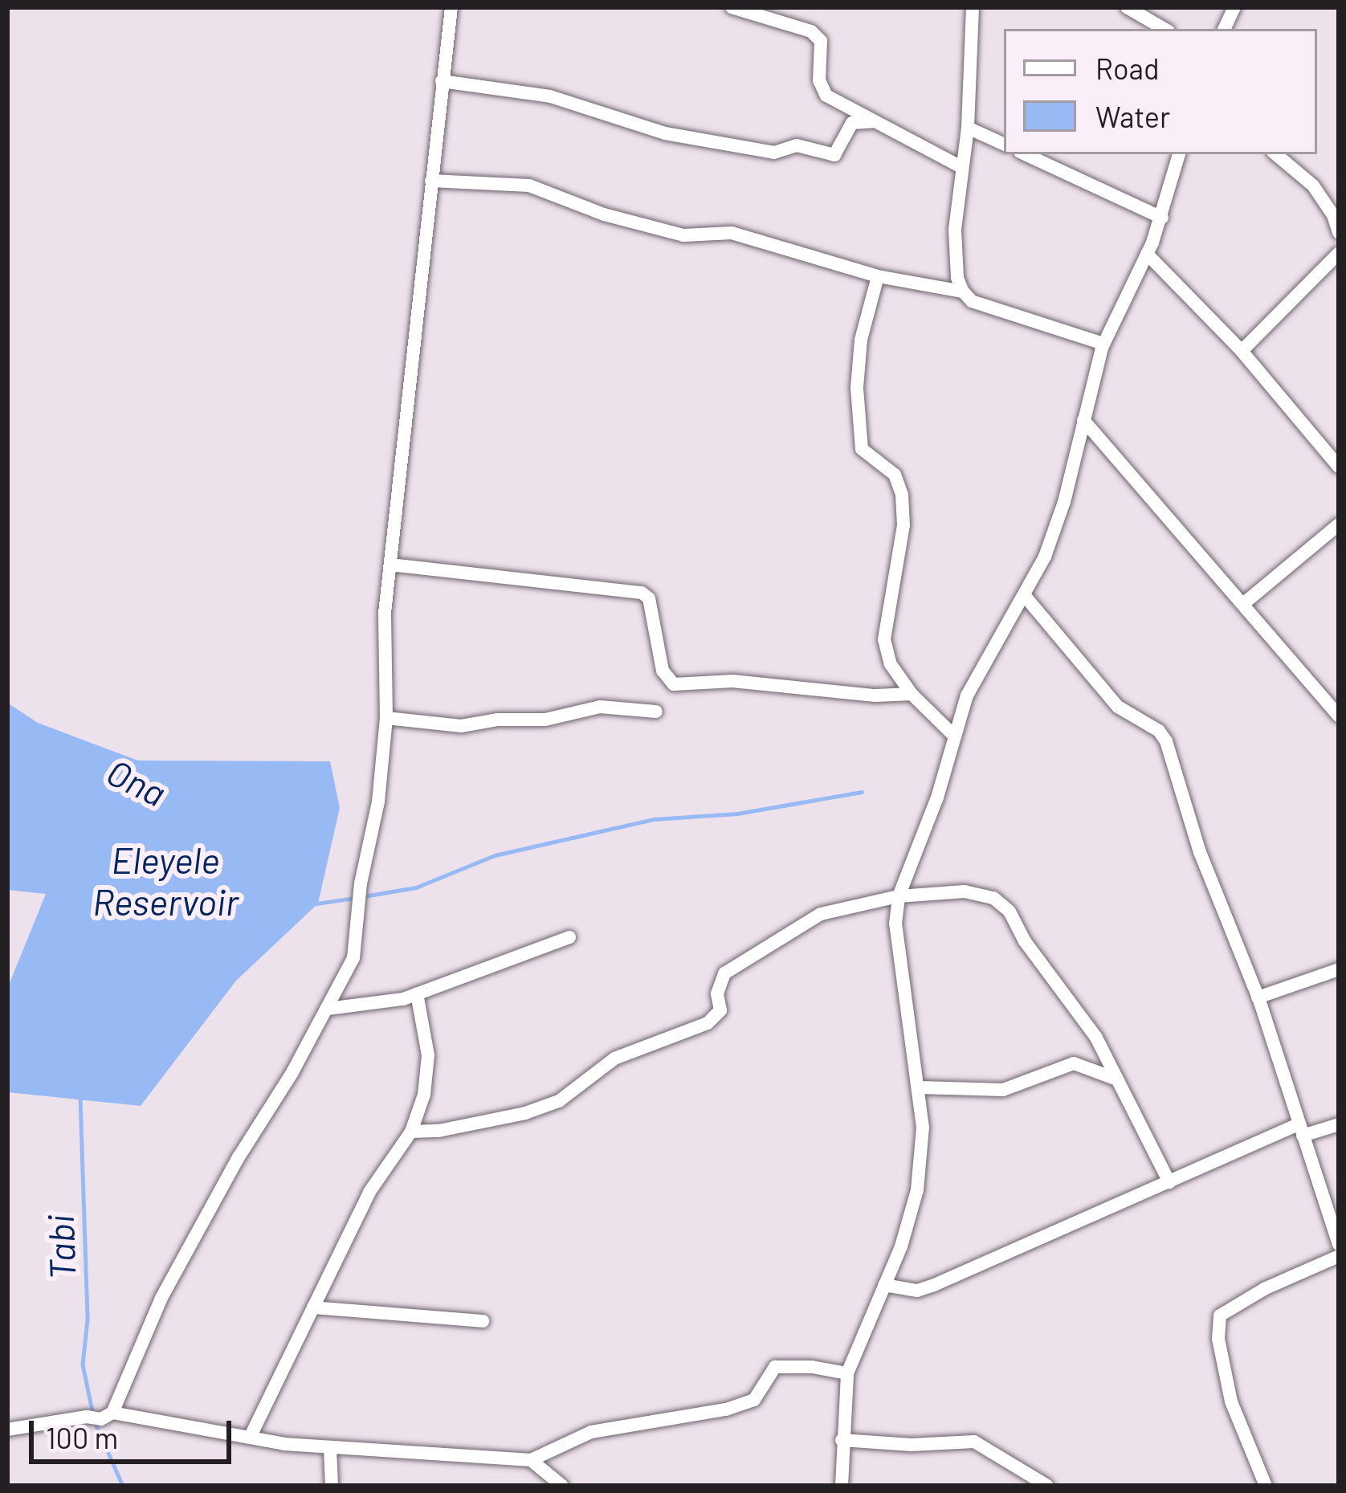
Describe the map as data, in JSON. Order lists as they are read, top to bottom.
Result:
{
  "water": ["Ona", "Eleyele Reservoir", "Tabi"],
  "legend": ["Road", "Water"],
  "scale_bar": "100 m"
}
